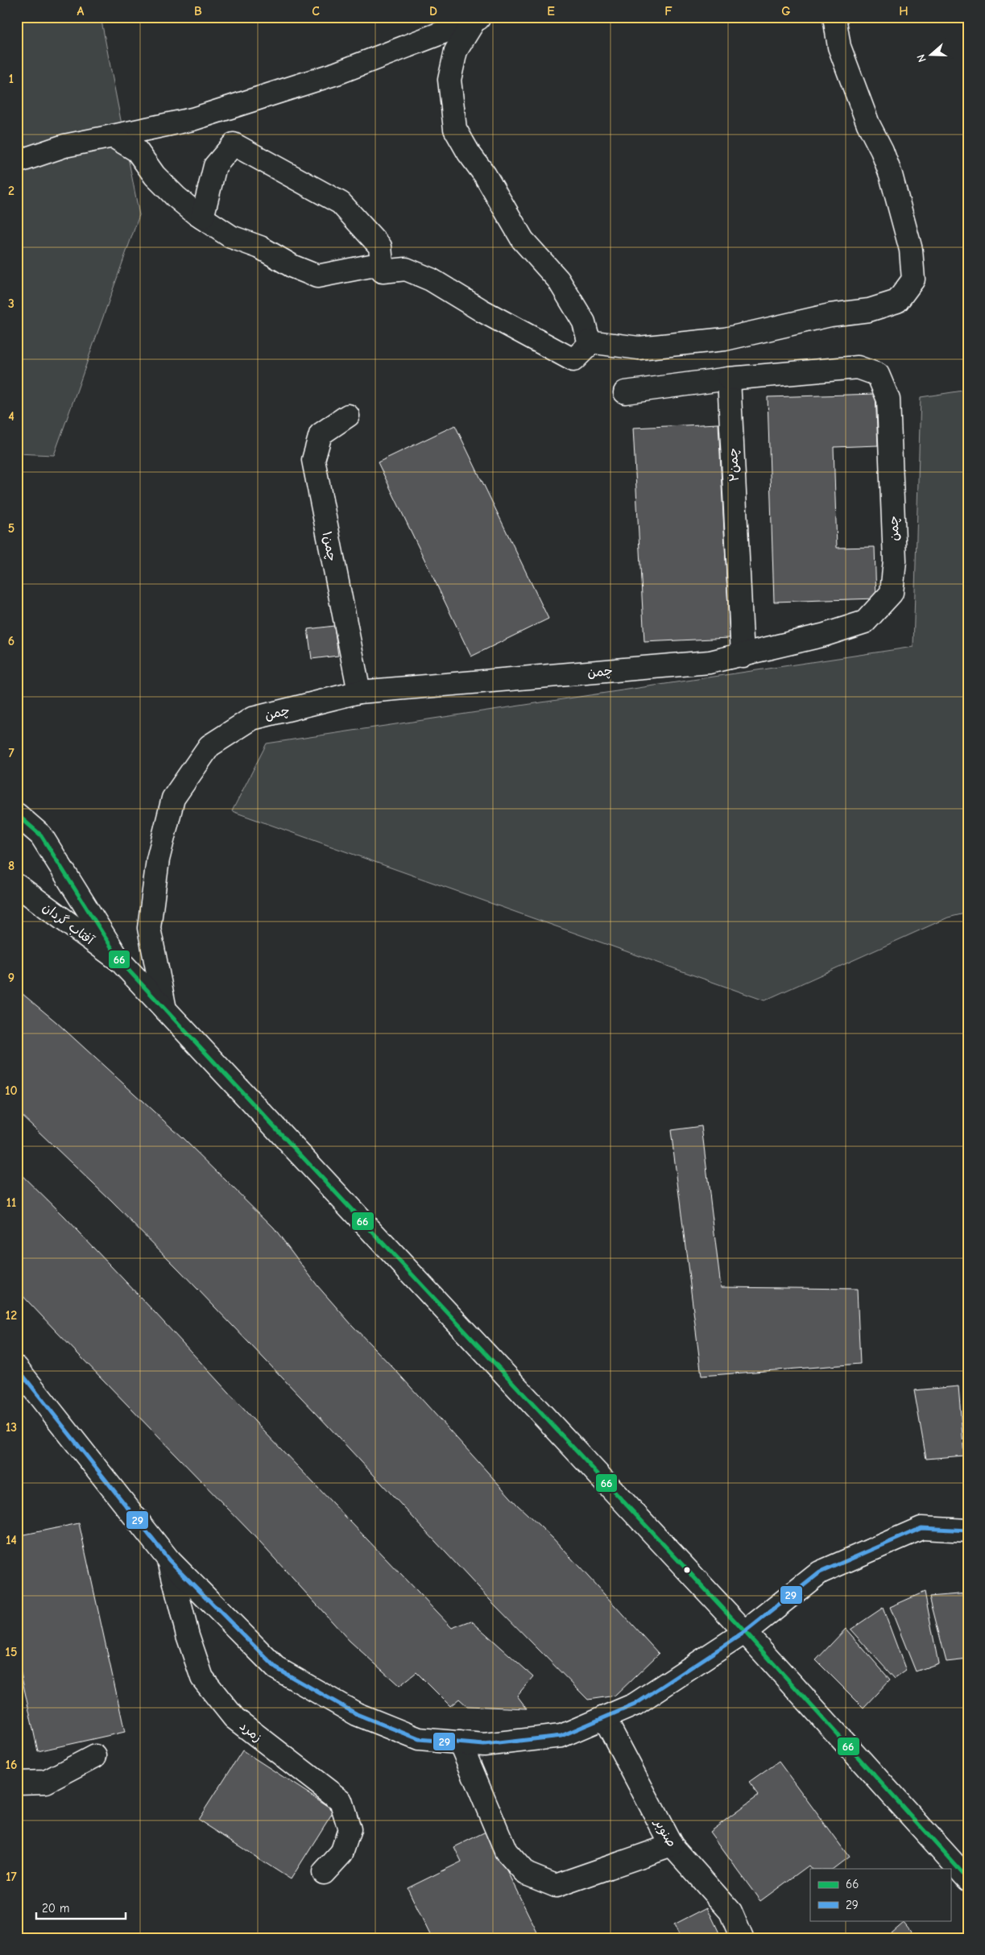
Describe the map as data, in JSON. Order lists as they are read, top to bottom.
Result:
{
  "streets": {
    "street": [
      "چمن۲",
      "چمن",
      "چمن۱",
      "آفتاب گردان",
      "زمرد",
      "صنوبر"
    ]
  },
  "crossings": [
    ["چمن۲", "چمن"],
    ["چمن", "چمن۱"]
  ],
  "lines": ["transit line 66", "transit line 29"],
  "legend": ["66", "29"],
  "scale_bar": "20 m",
  "north": "left",
  "grid": {
    "columns": [
      "A",
      "B",
      "C",
      "D",
      "E",
      "F",
      "G",
      "H"
    ],
    "rows": [
      "1",
      "2",
      "3",
      "4",
      "5",
      "6",
      "7",
      "8",
      "9",
      "10",
      "11",
      "12",
      "13",
      "14",
      "15",
      "16",
      "17"
    ]
  }
}
